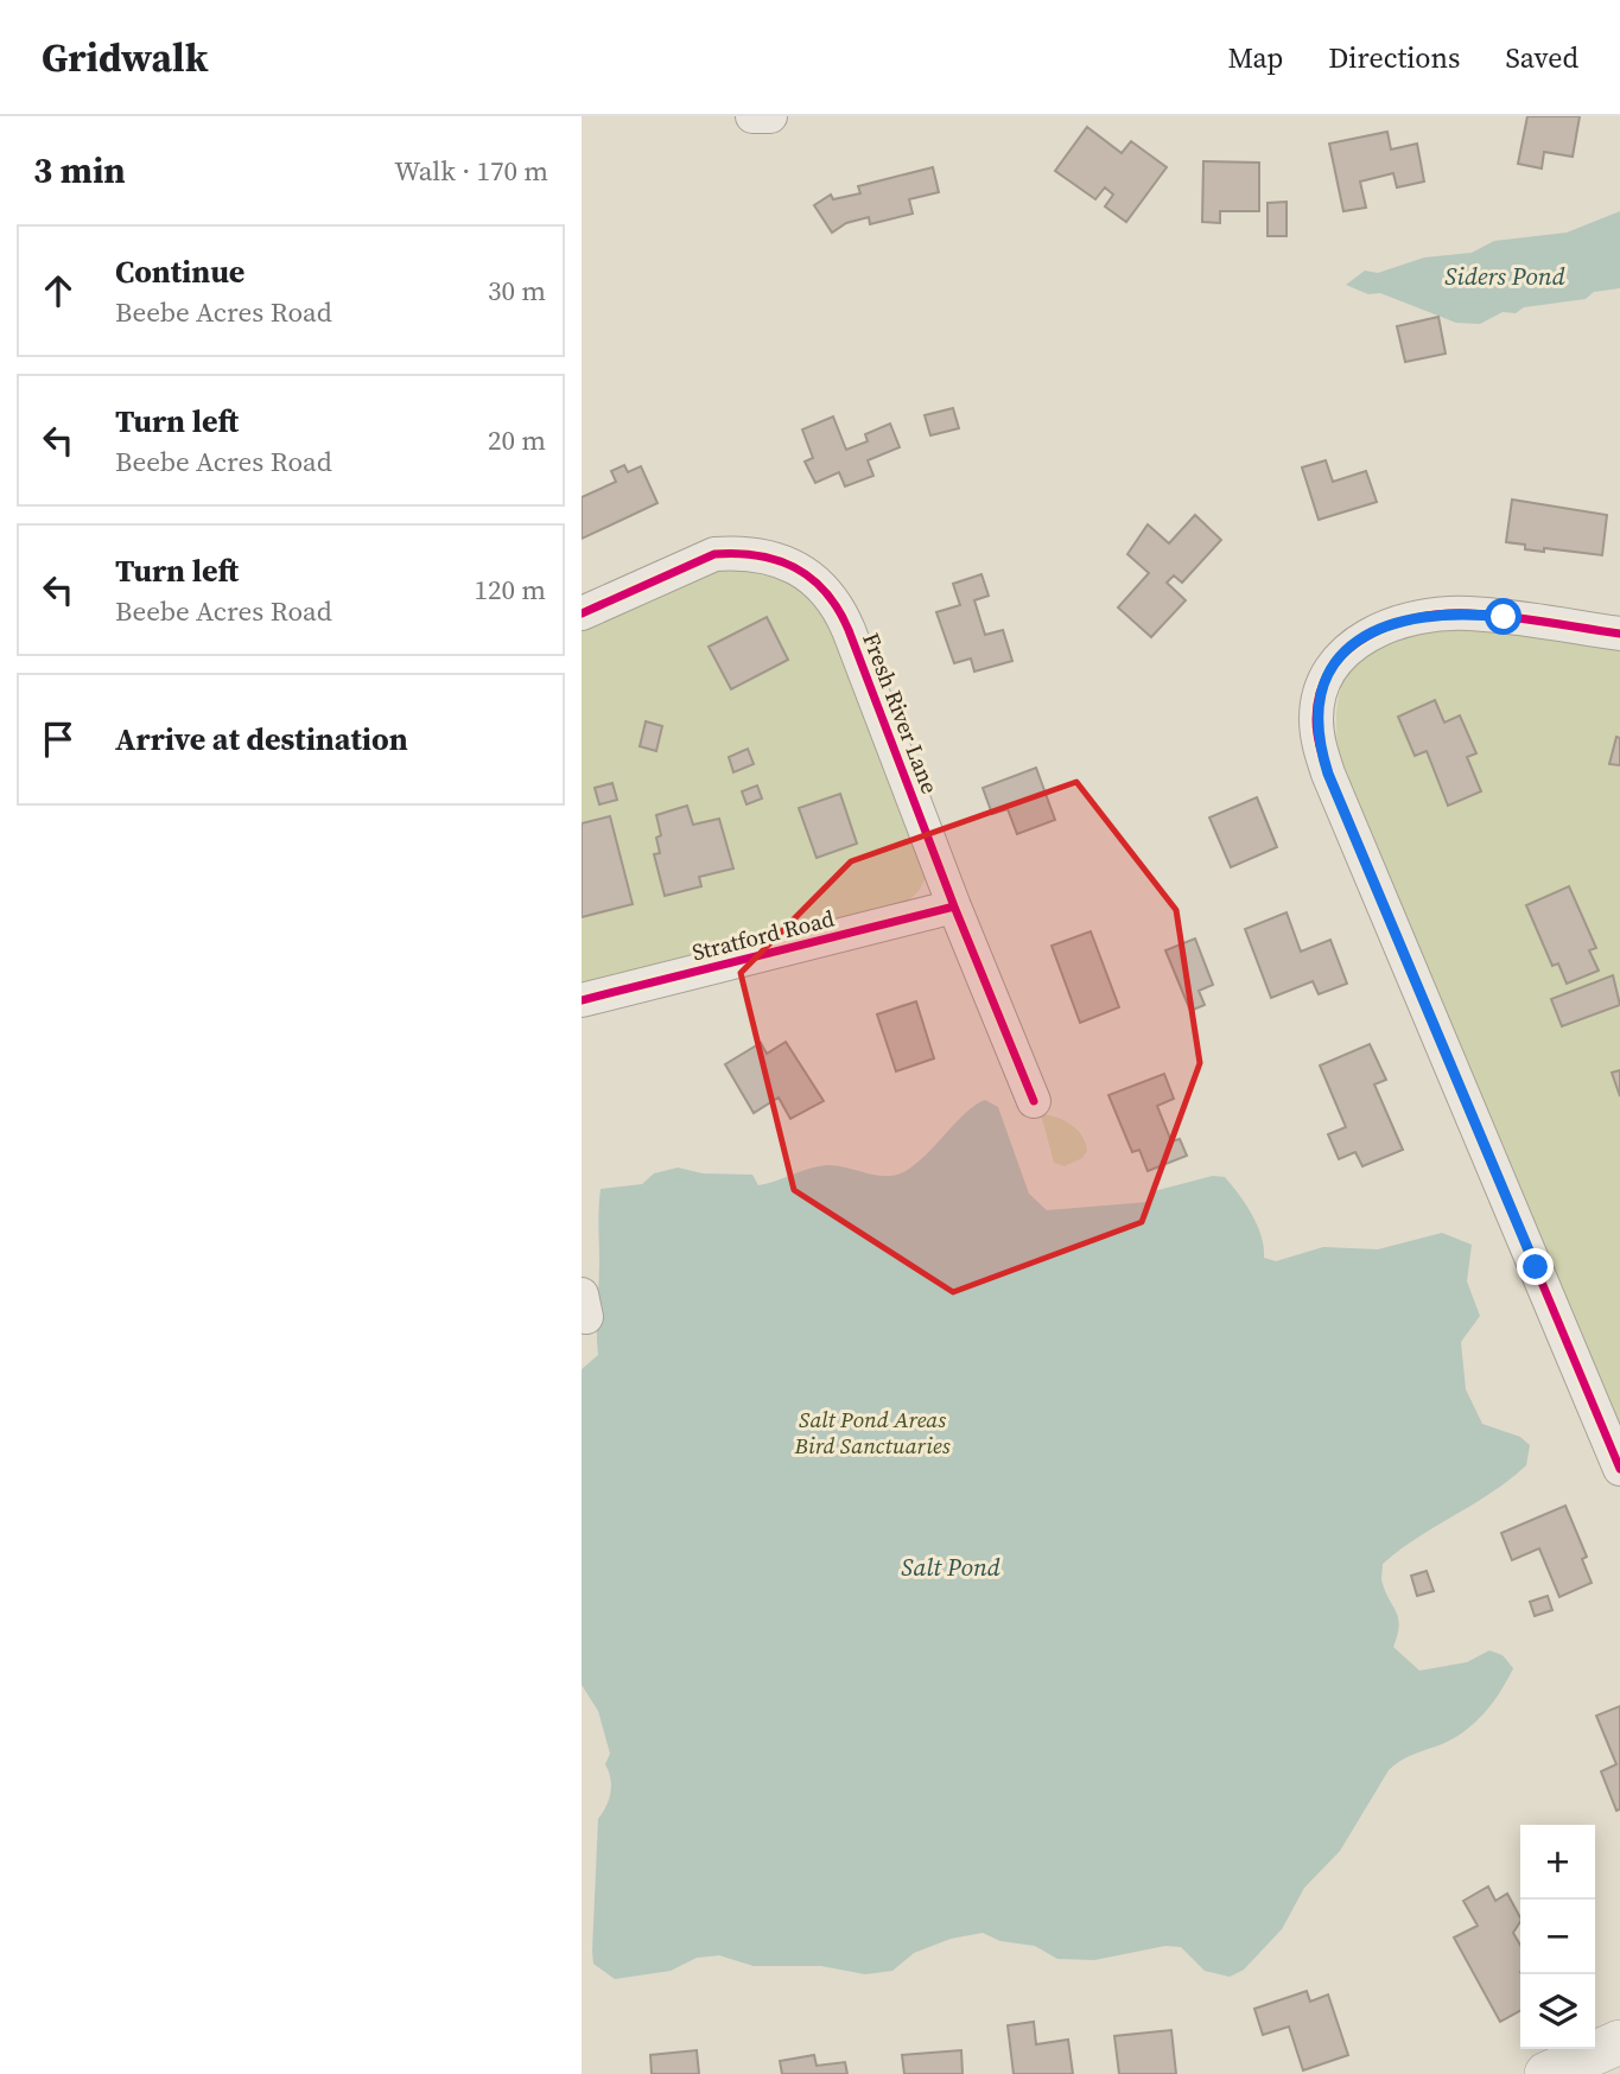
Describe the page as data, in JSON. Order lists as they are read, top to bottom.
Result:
{
  "streets": {
    "street": ["Fresh River Lane", "Stratford Road"]
  },
  "crossings": [
    ["Fresh River Lane", "Stratford Road"]
  ],
  "water": ["Siders Pond", "Salt Pond"],
  "parks": ["Salt Pond Areas Bird Sanctuaries"],
  "page": {
    "header": "Gridwalk",
    "nav": ["Map", "Directions", "Saved"],
    "heading": ["3 min", "Walk · 170 m"],
    "list": [
      ["Continue", "Beebe Acres Road", "30 m"],
      ["Turn left", "Beebe Acres Road", "20 m"],
      ["Turn left", "Beebe Acres Road", "120 m"],
      "Arrive at destination"
    ],
    "map_buttons": ["+", "−"]
  }
}
